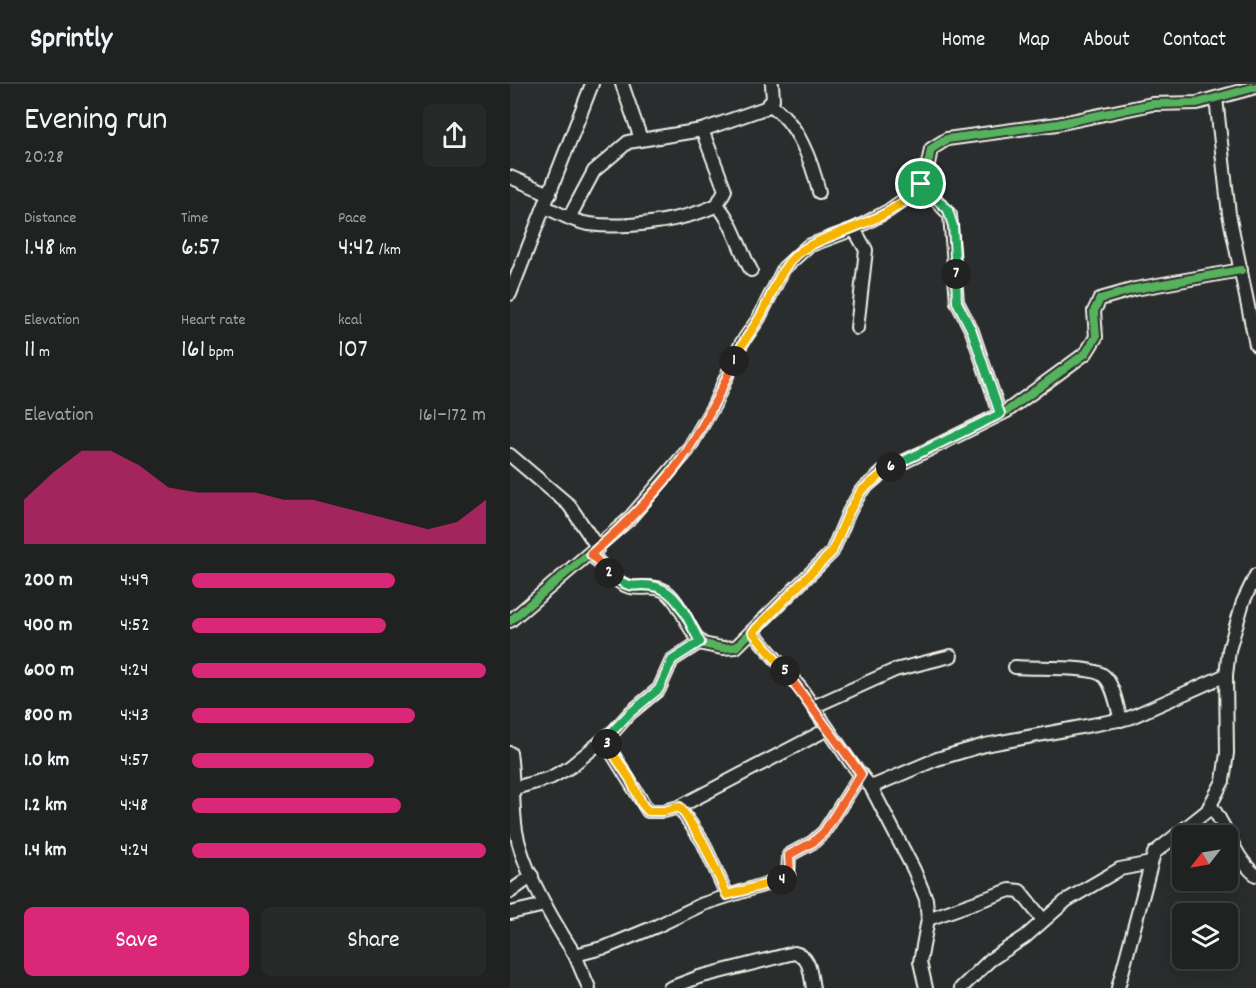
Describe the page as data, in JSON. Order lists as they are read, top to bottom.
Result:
{
  "north": "bottom left",
  "page": {
    "header": "Sprintly",
    "nav": [
      "Home",
      "Map",
      "About",
      "Contact"
    ],
    "heading": ["Evening run", "20:28"],
    "stats": [
      ["Distance", "1.48 km"],
      ["Time", "6:57"],
      ["Pace", "4:42 /km"],
      ["Elevation", "11 m"],
      ["Heart rate", "161 bpm"],
      ["kcal", "107"]
    ],
    "pins": [
      "7",
      "1",
      "6",
      "2",
      "5",
      "3",
      "4"
    ],
    "chart": ["Elevation", "161–172 m"],
    "list": [
      {
        "name": "200 m",
        "note": "4:49"
      },
      {
        "name": "400 m",
        "note": "4:52"
      },
      {
        "name": "600 m",
        "note": "4:24"
      },
      {
        "name": "800 m",
        "note": "4:43"
      },
      {
        "name": "1.0 km",
        "note": "4:57"
      },
      {
        "name": "1.2 km",
        "note": "4:48"
      },
      {
        "name": "1.4 km",
        "note": "4:24"
      }
    ],
    "buttons": ["Save", "Share"]
  }
}
